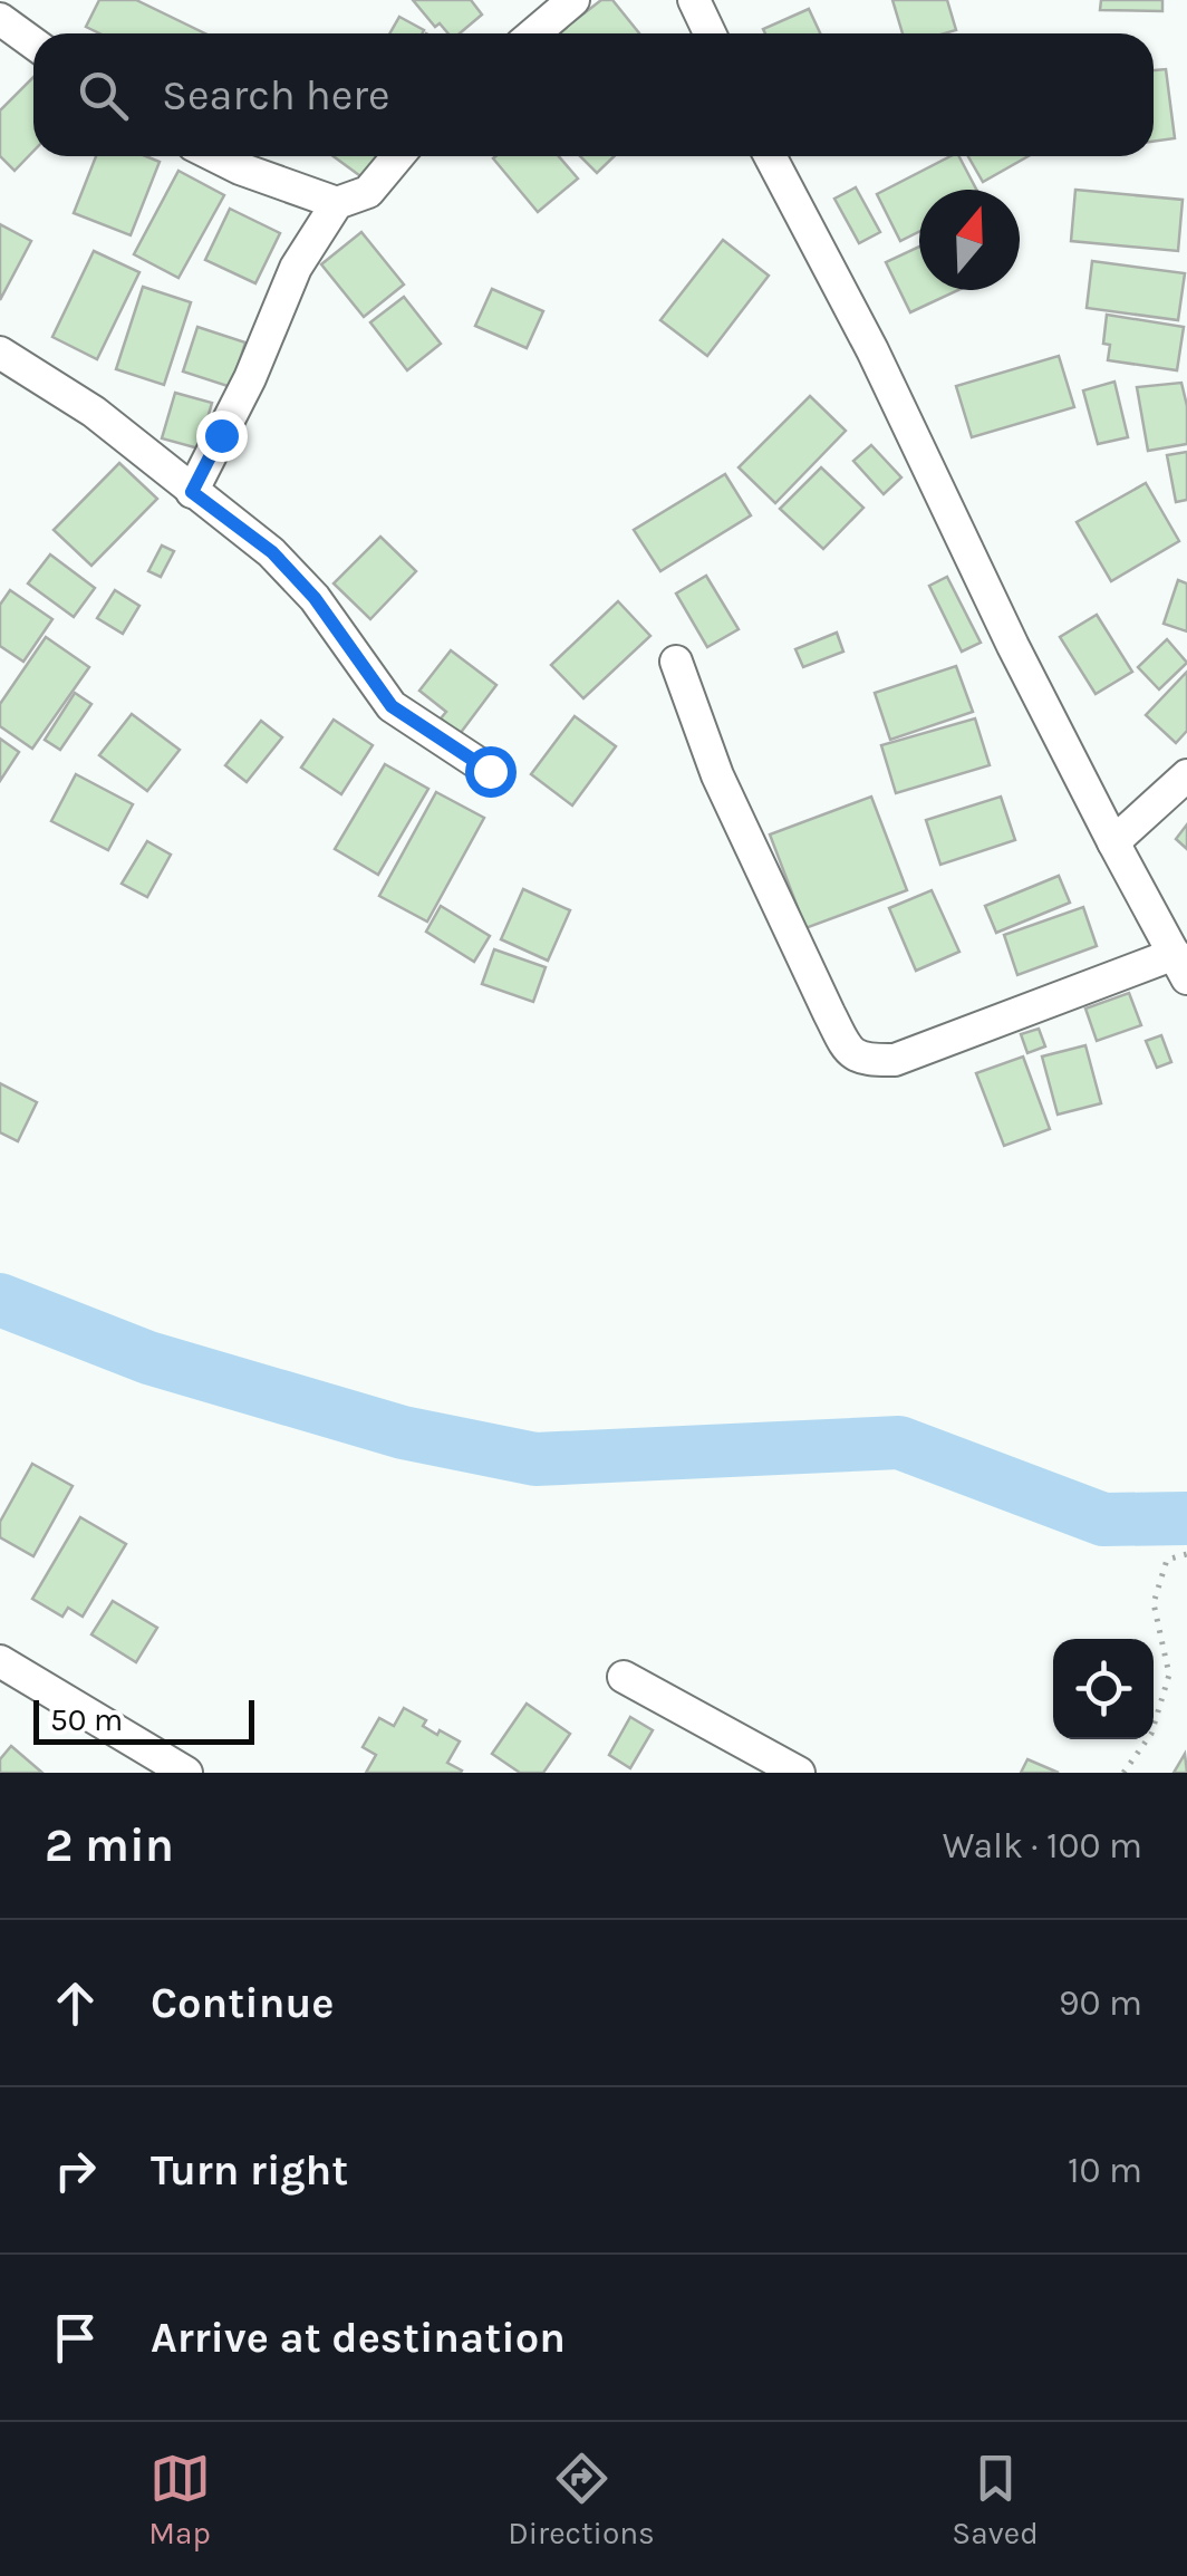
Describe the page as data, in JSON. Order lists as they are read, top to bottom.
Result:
{
  "scale_bar": "50 m",
  "north": "top",
  "page": {
    "search": "Search here",
    "scale": "50 m",
    "heading": ["2 min", "Walk · 100 m"],
    "list": [
      ["Continue", "90 m"],
      ["Turn right", "10 m"],
      "Arrive at destination"
    ],
    "nav": ["Map", "Directions", "Saved"]
  }
}
